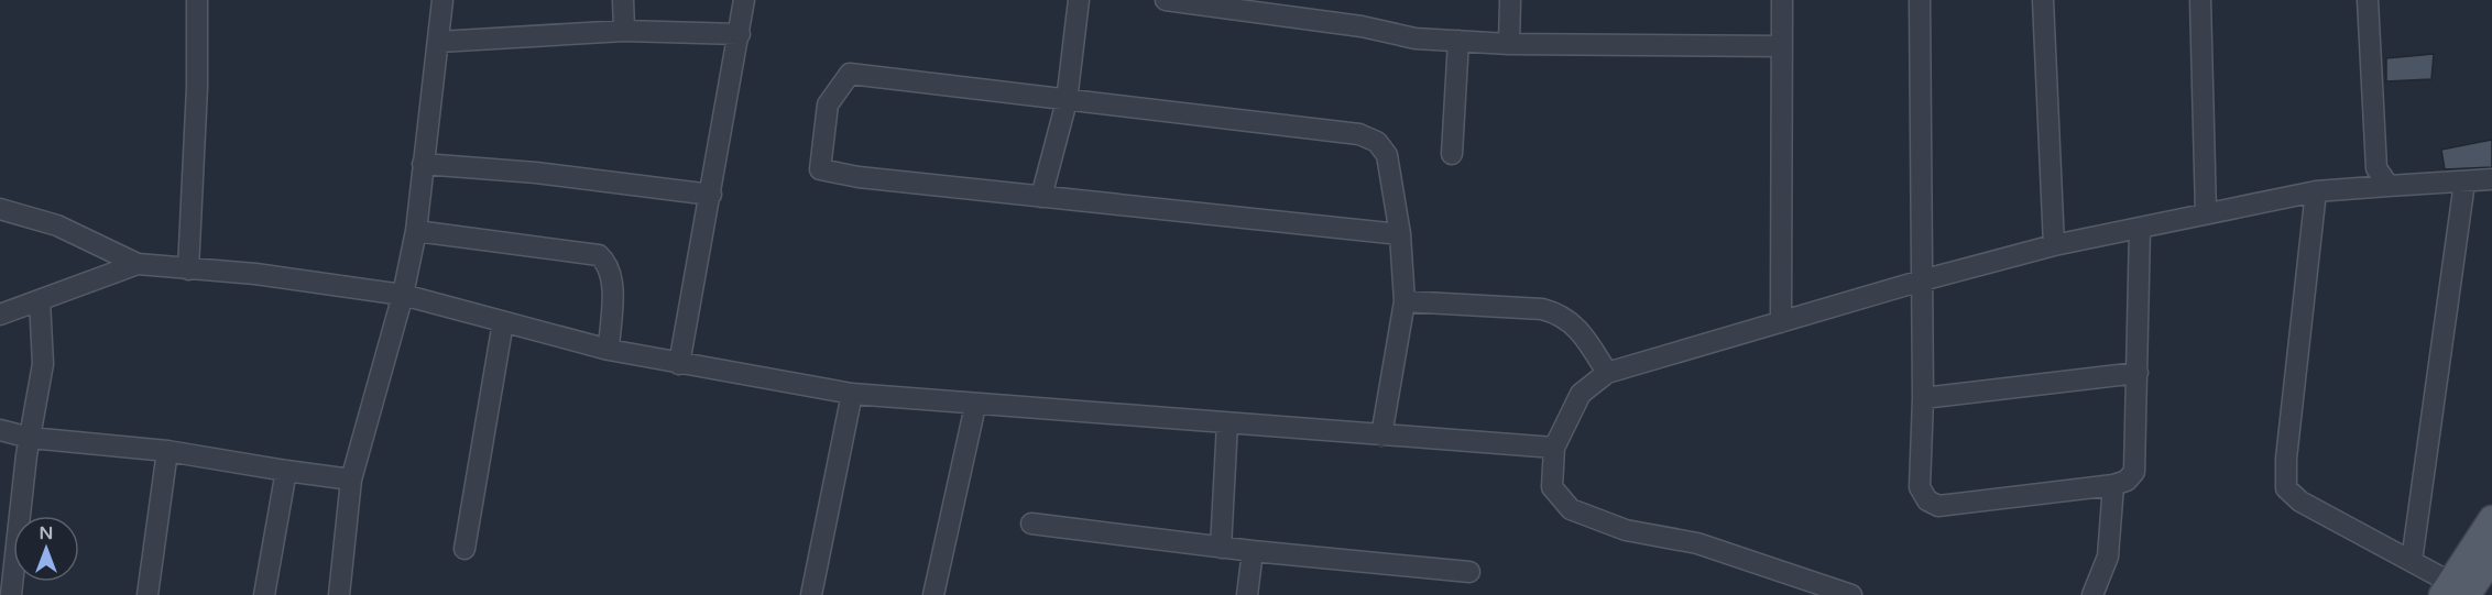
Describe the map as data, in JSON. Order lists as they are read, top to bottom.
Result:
{
  "north": "top"
}
